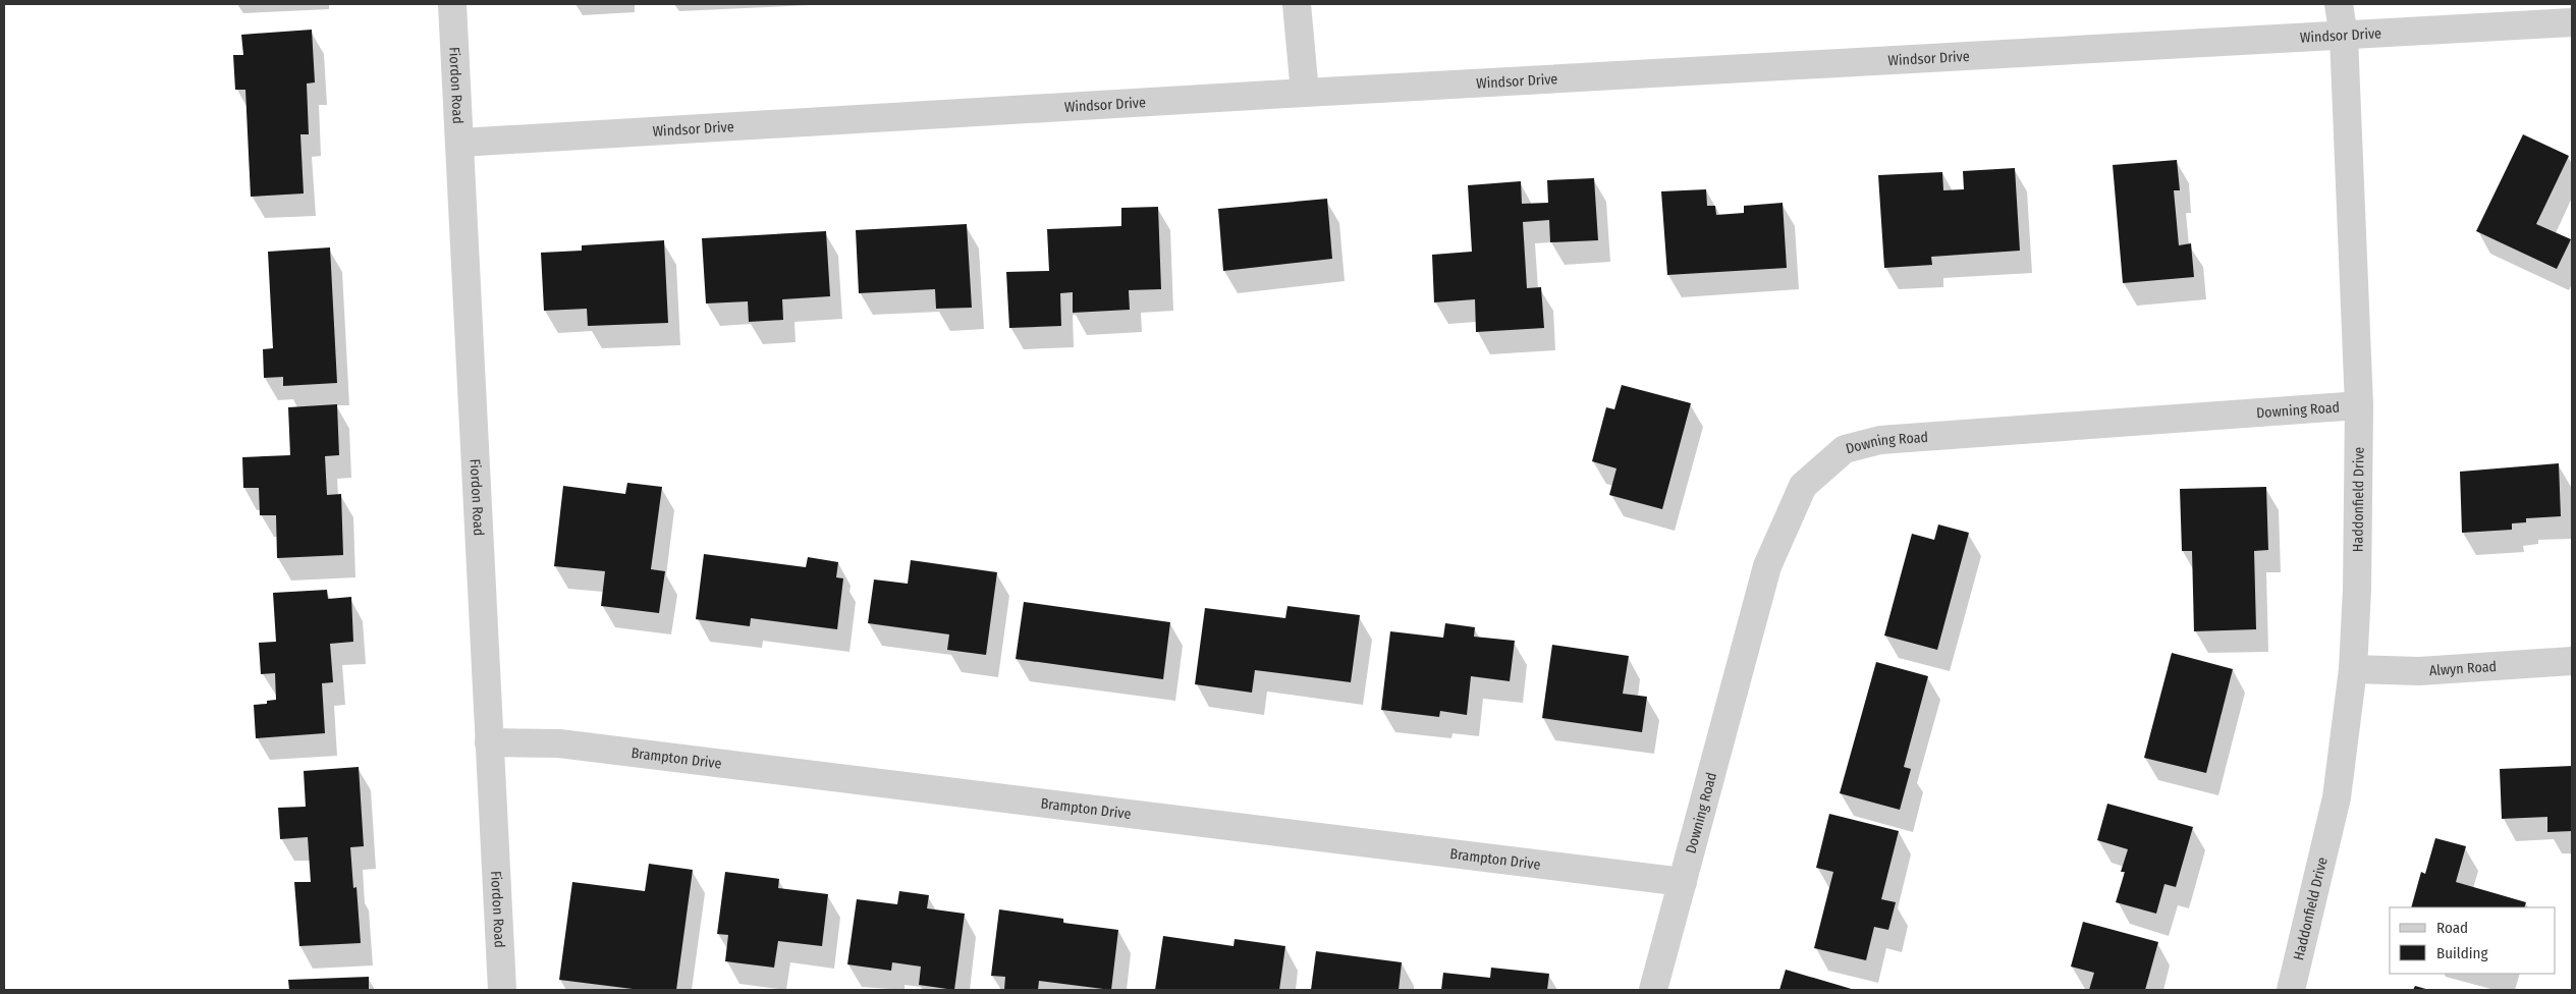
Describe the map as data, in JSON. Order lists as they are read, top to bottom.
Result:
{
  "streets": {
    "street": [
      "Windsor Drive",
      "Fiordon Road",
      "Downing Road",
      "Haddonfield Drive",
      "Alwyn Road",
      "Brampton Drive"
    ]
  },
  "crossings": [
    ["Windsor Drive", "Fiordon Road"],
    ["Windsor Drive", "Haddonfield Drive"],
    ["Fiordon Road", "Brampton Drive"],
    ["Downing Road", "Haddonfield Drive"],
    ["Downing Road", "Brampton Drive"],
    ["Haddonfield Drive", "Alwyn Road"]
  ],
  "legend": ["Road", "Building"]
}
